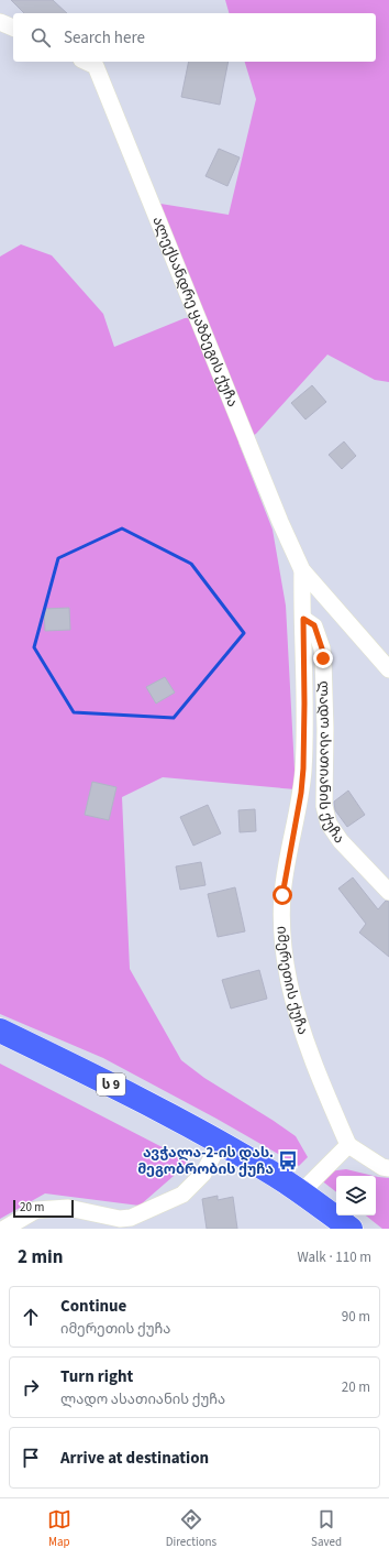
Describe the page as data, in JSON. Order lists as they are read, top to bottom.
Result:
{
  "streets": {
    "highway": ["ს 9"],
    "street": ["ალექსანდრე ყაზბეგის ქუჩა", "ლადო ასათიანის ქუჩა", "იმერეთის ქუჩა"]
  },
  "crossings": [
    ["ალექსანდრე ყაზბეგის ქუჩა", "იმერეთის ქუჩა"],
    ["ლადო ასათიანის ქუჩა", "იმერეთის ქუჩა"]
  ],
  "places": {
    "bus stop": ["ავჭალა-2-ის დას. მეგობრობის ქუჩა"]
  },
  "scale_bar": "20 m",
  "page": {
    "search": "Search here",
    "scale": "20 m",
    "heading": ["2 min", "Walk · 110 m"],
    "list": [
      ["Continue", "იმერეთის ქუჩა", "90 m"],
      ["Turn right", "ლადო ასათიანის ქუჩა", "20 m"],
      "Arrive at destination"
    ],
    "nav": ["Map", "Directions", "Saved"]
  }
}
